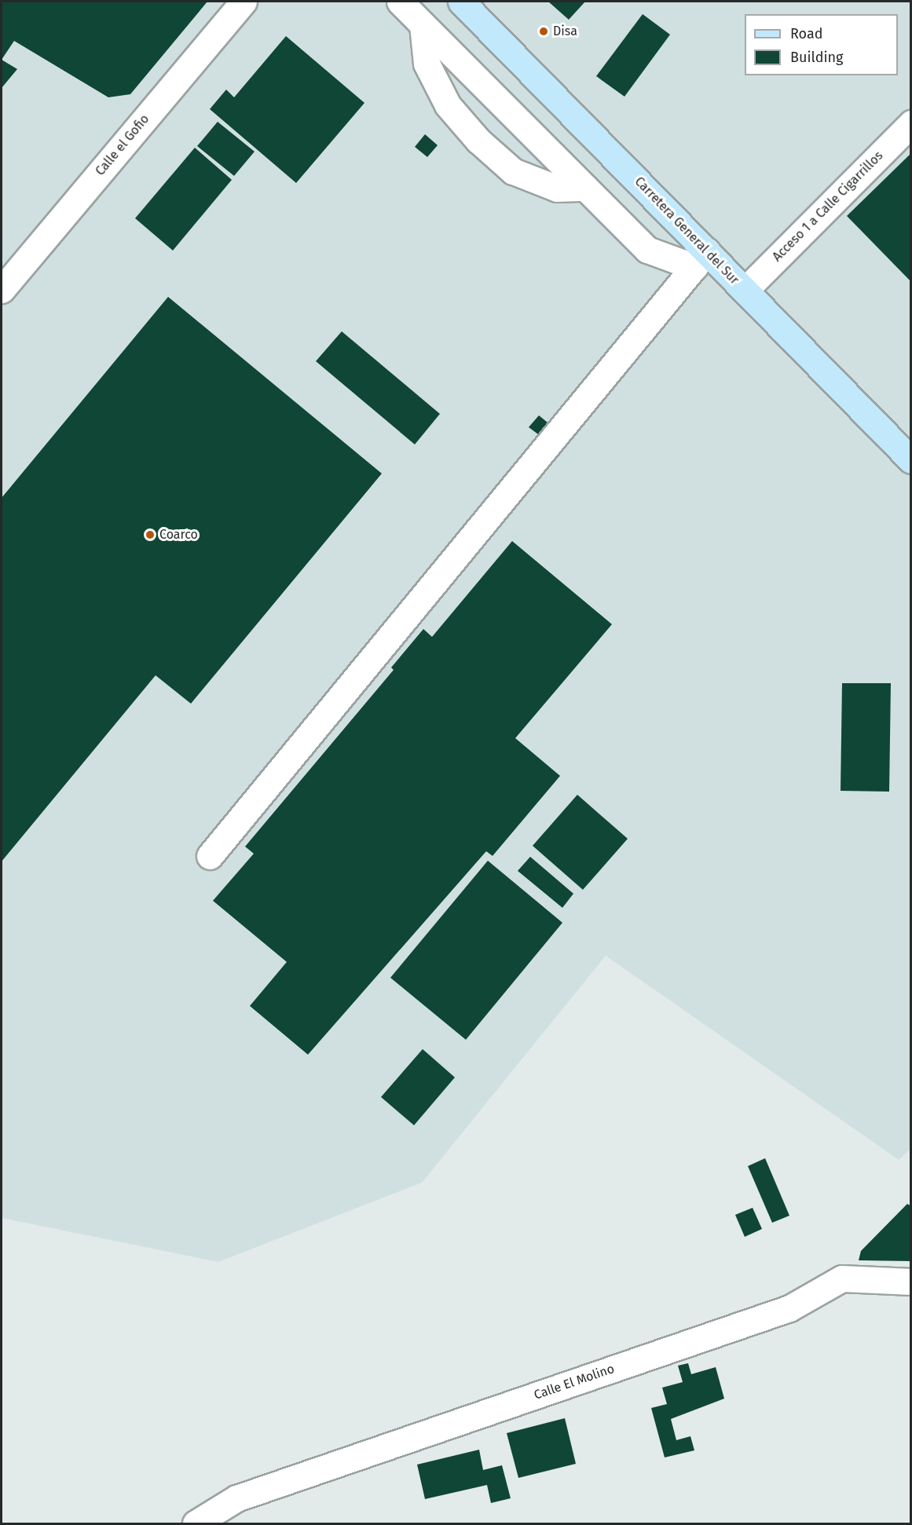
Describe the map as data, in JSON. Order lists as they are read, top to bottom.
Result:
{
  "streets": {
    "main road": ["Carretera General del Sur"],
    "street": ["Calle el Gofio", "Acceso 1 a Calle Cigarrillos", "Calle El Molino"]
  },
  "crossings": [
    ["Acceso 1 a Calle Cigarrillos", "Carretera General del Sur"]
  ],
  "places": ["Disa", "Coarco"],
  "legend": ["Road", "Building"]
}
